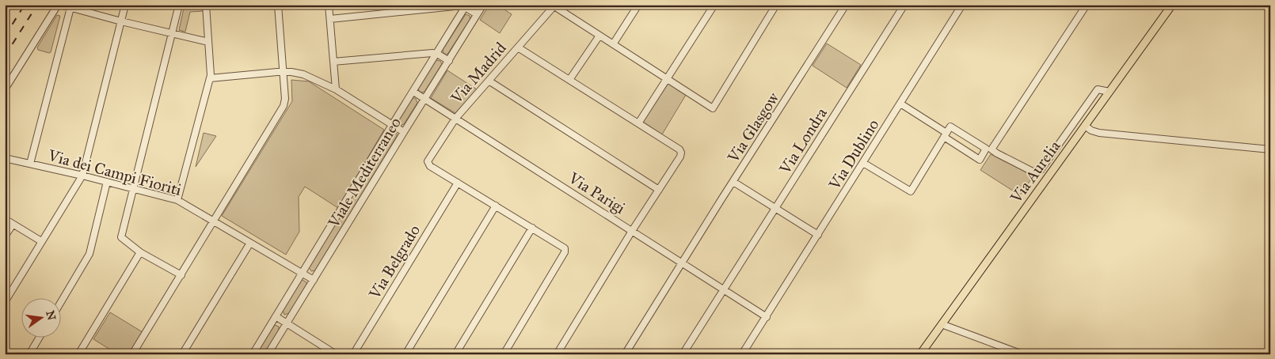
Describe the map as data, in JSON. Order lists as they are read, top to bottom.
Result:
{
  "streets": {
    "main road": ["Via Aurelia"],
    "street": [
      "Via Madrid",
      "Via Glasgow",
      "Via Londra",
      "Via Dublino",
      "Via dei Campi Fioriti",
      "Viale Mediterraneo",
      "Via Parigi",
      "Via Belgrado"
    ]
  },
  "crossings": [
    ["Via Madrid", "Via Parigi"],
    ["Via Madrid", "Via Belgrado"],
    ["Via Glasgow", "Via Parigi"],
    ["Via Londra", "Via Parigi"],
    ["Via Dublino", "Via Parigi"],
    ["Via dei Campi Fioriti", "Viale Mediterraneo"],
    ["Viale Mediterraneo", "Via Parigi"]
  ],
  "north": "right"
}
